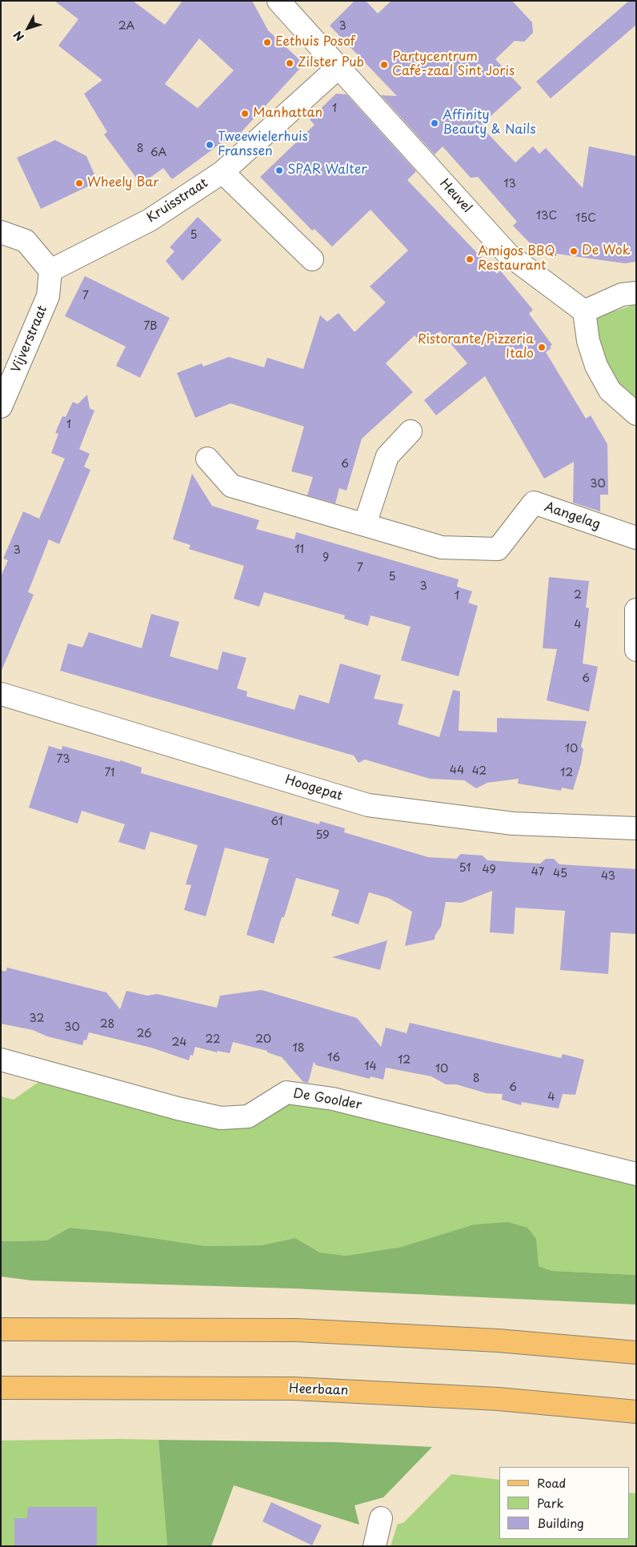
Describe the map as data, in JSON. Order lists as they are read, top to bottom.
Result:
{
  "streets": {
    "main road": ["Heerbaan"],
    "street": [
      "Heuvel",
      "Kruisstraat",
      "Vijverstraat",
      "Aangelag",
      "Hoogepat",
      "De Goolder"
    ]
  },
  "crossings": [
    ["Heuvel", "Kruisstraat"],
    ["Kruisstraat", "Vijverstraat"]
  ],
  "places": [
    "Eethuis Posof",
    "Zilster Pub",
    "Partycentrum Café-zaal Sint Joris",
    "Manhattan",
    "Affinity Beauty & Nails",
    "Tweewielerhuis Franssen",
    "SPAR Walter",
    "Wheely Bar",
    "De Wok",
    "Amigos BBQ Restaurant",
    "Ristorante/Pizzeria Italo"
  ],
  "house_numbers": [
    "2A",
    "3",
    "1",
    "8",
    "6A",
    "13",
    "13C",
    "15C",
    "5",
    "7",
    "7B",
    "1",
    "6",
    "30",
    "11",
    "3",
    "9",
    "7",
    "5",
    "3",
    "2",
    "1",
    "4",
    "6",
    "10",
    "73",
    "44",
    "42",
    "71",
    "12",
    "61",
    "59",
    "51",
    "49",
    "47",
    "45",
    "43",
    "32",
    "28",
    "30",
    "26",
    "22",
    "20",
    "24",
    "18",
    "16",
    "12",
    "14",
    "10",
    "8",
    "6",
    "4"
  ],
  "legend": ["Road", "Park", "Building"],
  "north": "bottom left"
}
